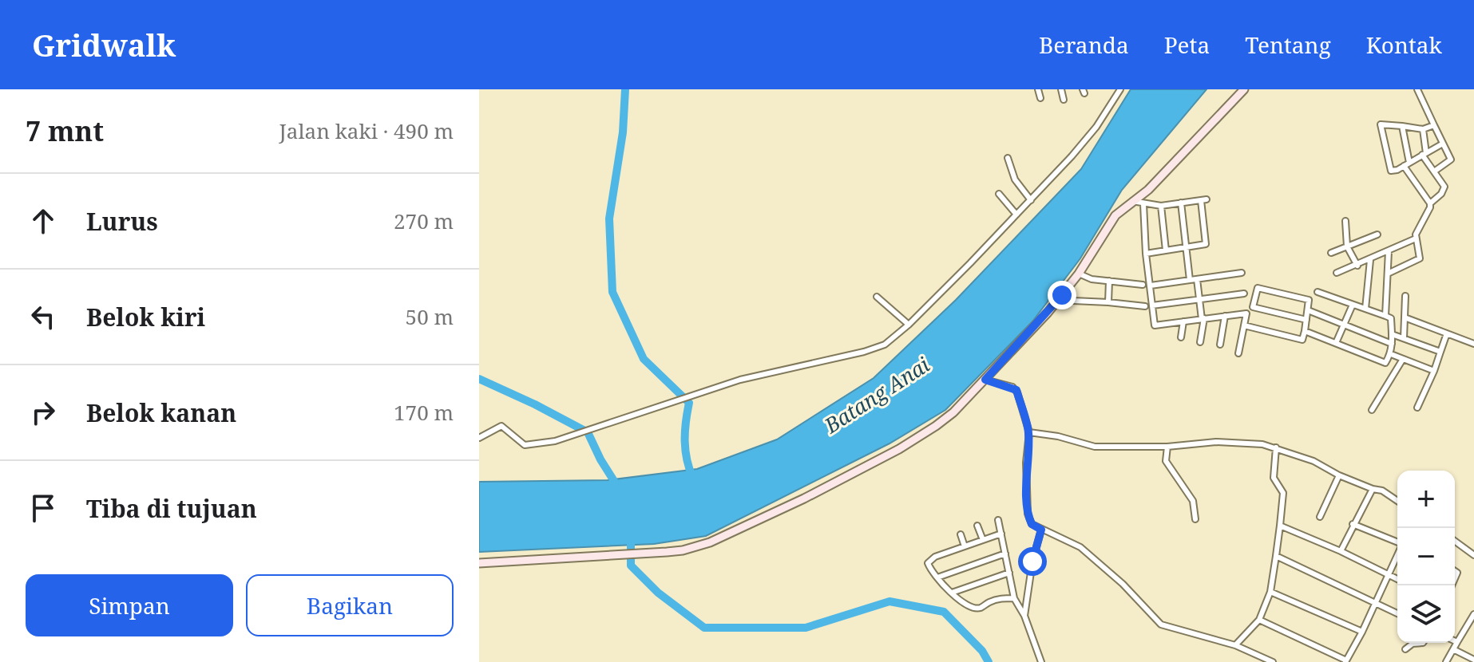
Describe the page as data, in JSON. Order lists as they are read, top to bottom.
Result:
{
  "water": ["Batang Anai"],
  "page": {
    "header": "Gridwalk",
    "nav": [
      "Beranda",
      "Peta",
      "Tentang",
      "Kontak"
    ],
    "heading": ["7 mnt", "Jalan kaki · 490 m"],
    "list": [
      ["Lurus", "270 m"],
      ["Belok kiri", "50 m"],
      ["Belok kanan", "170 m"],
      "Tiba di tujuan"
    ],
    "map_buttons": ["+", "−"],
    "buttons": ["Simpan", "Bagikan"]
  }
}
